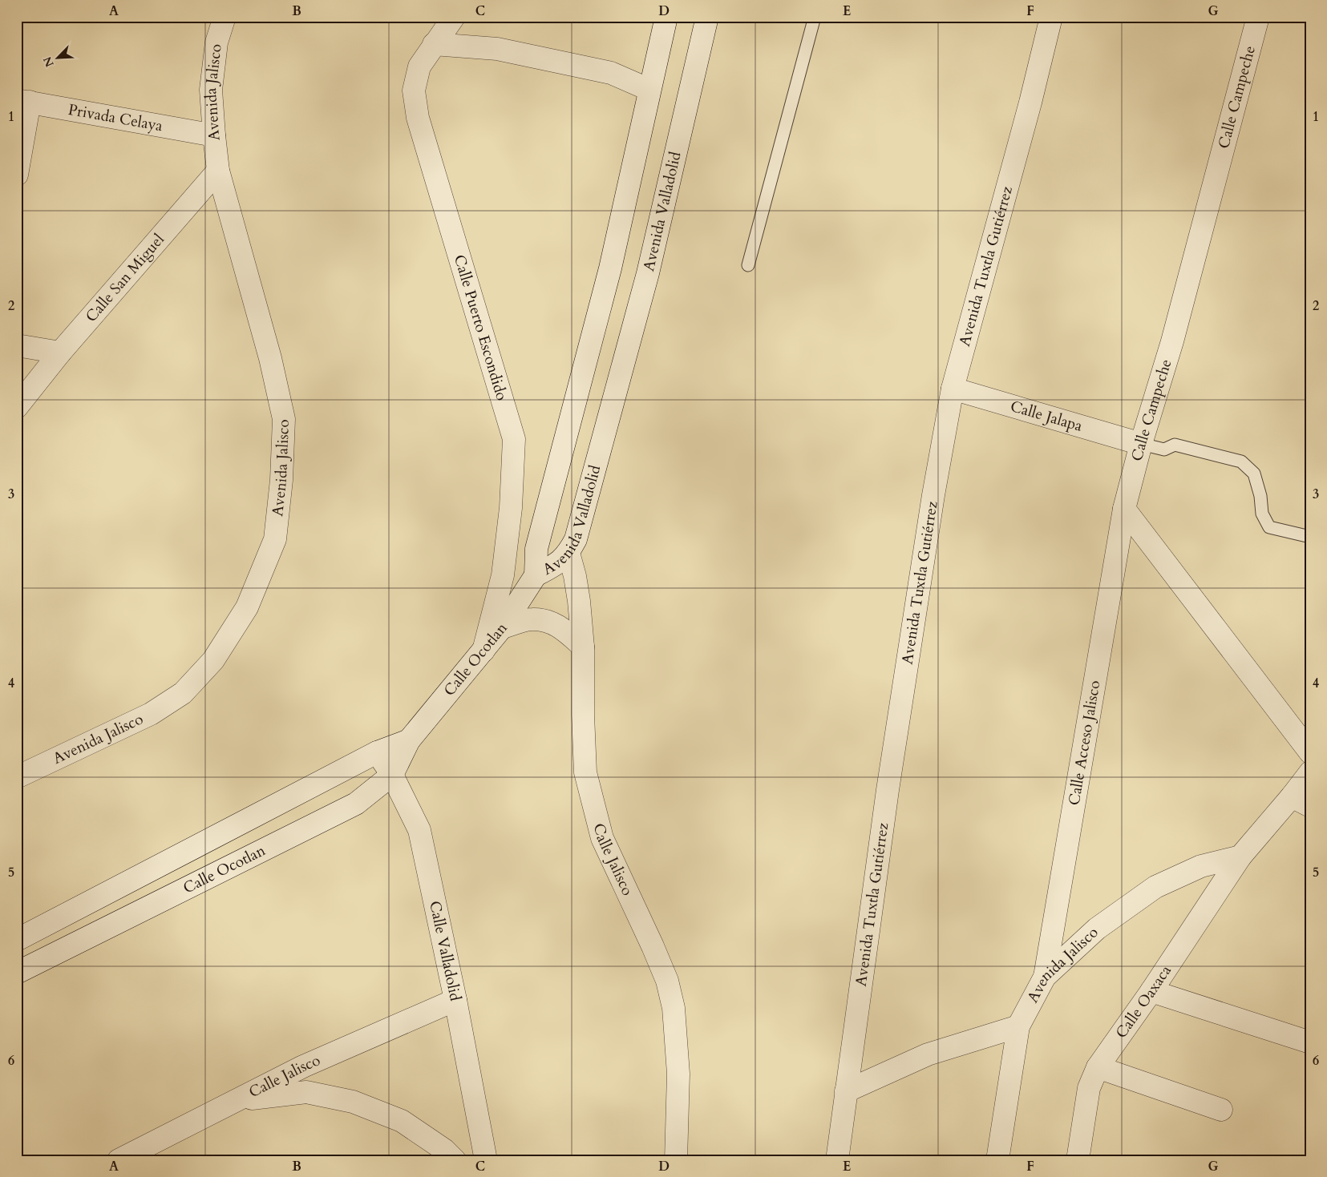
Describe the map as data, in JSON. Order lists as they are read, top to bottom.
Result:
{
  "streets": {
    "street": [
      "Avenida Jalisco",
      "Calle Campeche",
      "Privada Celaya",
      "Avenida Valladolid",
      "Avenida Tuxtla Gutiérrez",
      "Calle San Miguel",
      "Calle Puerto Escondido",
      "Calle Jalapa",
      "Calle Ocotlan",
      "Calle Acceso Jalisco",
      "Calle Jalisco",
      "Calle Valladolid",
      "Calle Oaxaca"
    ]
  },
  "crossings": [
    ["Avenida Jalisco", "Privada Celaya"],
    ["Avenida Jalisco", "Calle San Miguel"],
    ["Avenida Jalisco", "Calle Acceso Jalisco"],
    ["Avenida Jalisco", "Calle Oaxaca"],
    ["Calle Campeche", "Calle Jalapa"],
    ["Calle Campeche", "Calle Acceso Jalisco"],
    ["Avenida Valladolid", "Calle Ocotlan"],
    ["Avenida Valladolid", "Calle Jalisco"],
    ["Avenida Tuxtla Gutiérrez", "Calle Jalapa"],
    ["Calle Puerto Escondido", "Calle Ocotlan"],
    ["Calle Ocotlan", "Calle Valladolid"],
    ["Calle Jalisco", "Calle Valladolid"]
  ],
  "north": "bottom left",
  "grid": {
    "columns": [
      "A",
      "B",
      "C",
      "D",
      "E",
      "F",
      "G"
    ],
    "rows": [
      "1",
      "2",
      "3",
      "4",
      "5",
      "6"
    ]
  }
}
